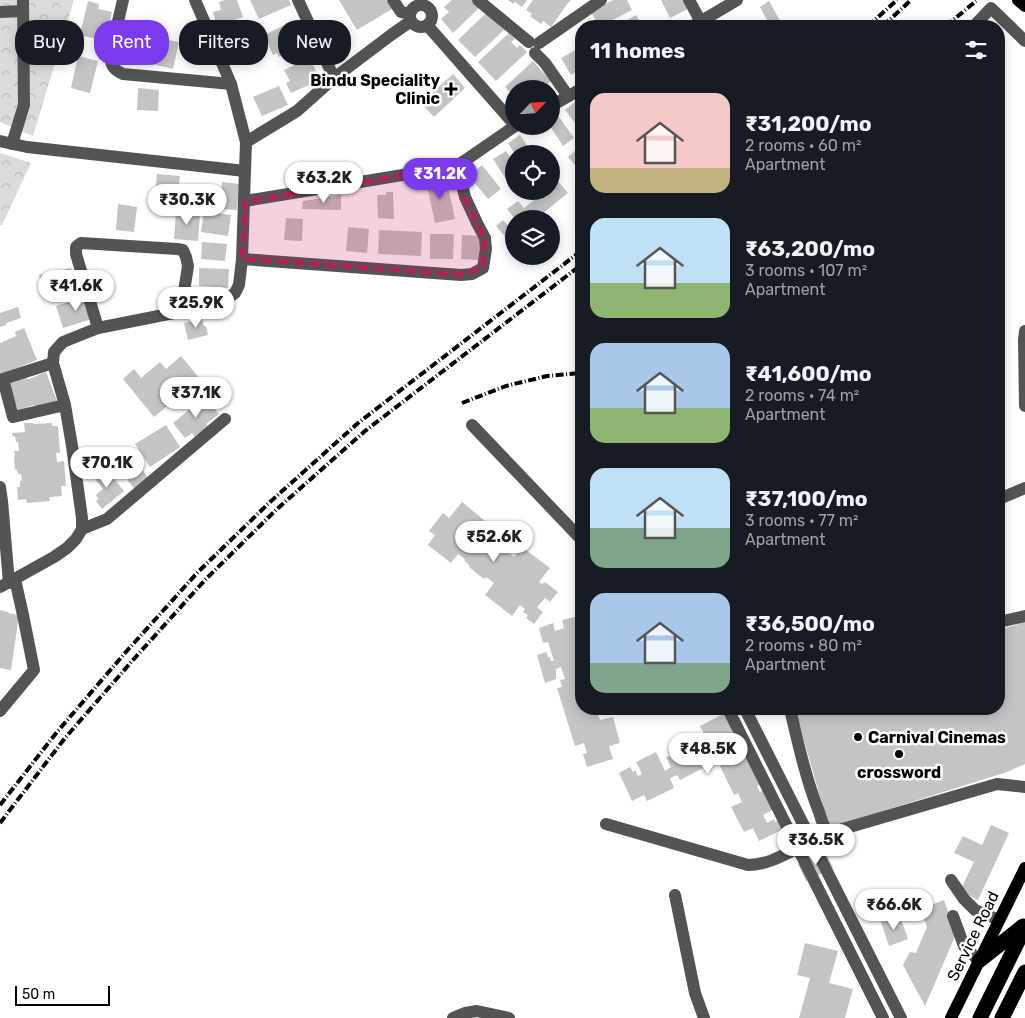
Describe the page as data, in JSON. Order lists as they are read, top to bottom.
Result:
{
  "streets": {
    "main road": ["Service Road"]
  },
  "places": {
    "health": ["Bindu Speciality Clinic"],
    "other": ["Carnival Cinemas", "crossword"]
  },
  "scale_bar": "50 m",
  "north": "top right",
  "page": {
    "chip": [
      "Buy",
      "Rent",
      "Filters",
      "New"
    ],
    "heading": "11 homes",
    "list": [
      {
        "name": "₹31,200/mo",
        "note": "2 rooms · 60 m² · Apartment"
      },
      {
        "name": "₹63,200/mo",
        "note": "3 rooms · 107 m² · Apartment"
      },
      {
        "name": "₹41,600/mo",
        "note": "2 rooms · 74 m² · Apartment"
      },
      {
        "name": "₹37,100/mo",
        "note": "3 rooms · 77 m² · Apartment"
      },
      {
        "name": "₹36,500/mo",
        "note": "2 rooms · 80 m² · Apartment"
      }
    ],
    "price": [
      "₹31.2K",
      "₹63.2K",
      "₹30.3K",
      "₹41.6K",
      "₹25.9K",
      "₹37.1K",
      "₹70.1K",
      "₹52.6K",
      "₹48.5K",
      "₹36.5K",
      "₹66.6K"
    ],
    "scale": "50 m"
  }
}
